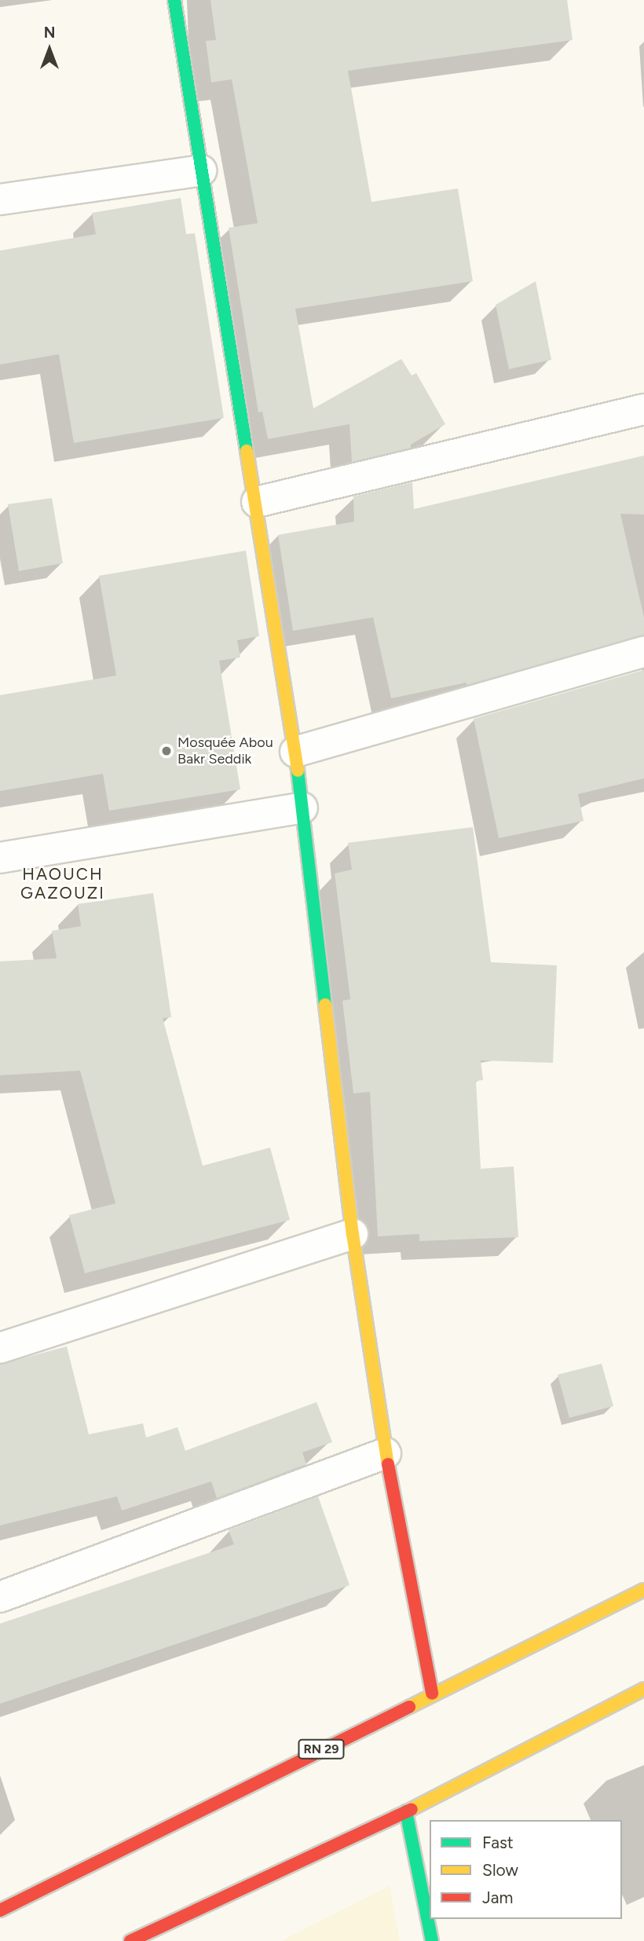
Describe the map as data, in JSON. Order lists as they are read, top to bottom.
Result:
{
  "streets": {
    "main road": ["RN 29"]
  },
  "districts": ["HAOUCH GAZOUZI"],
  "places": ["Mosquée Abou Bakr Seddik"],
  "legend": ["Fast", "Slow", "Jam"],
  "north": "top"
}
